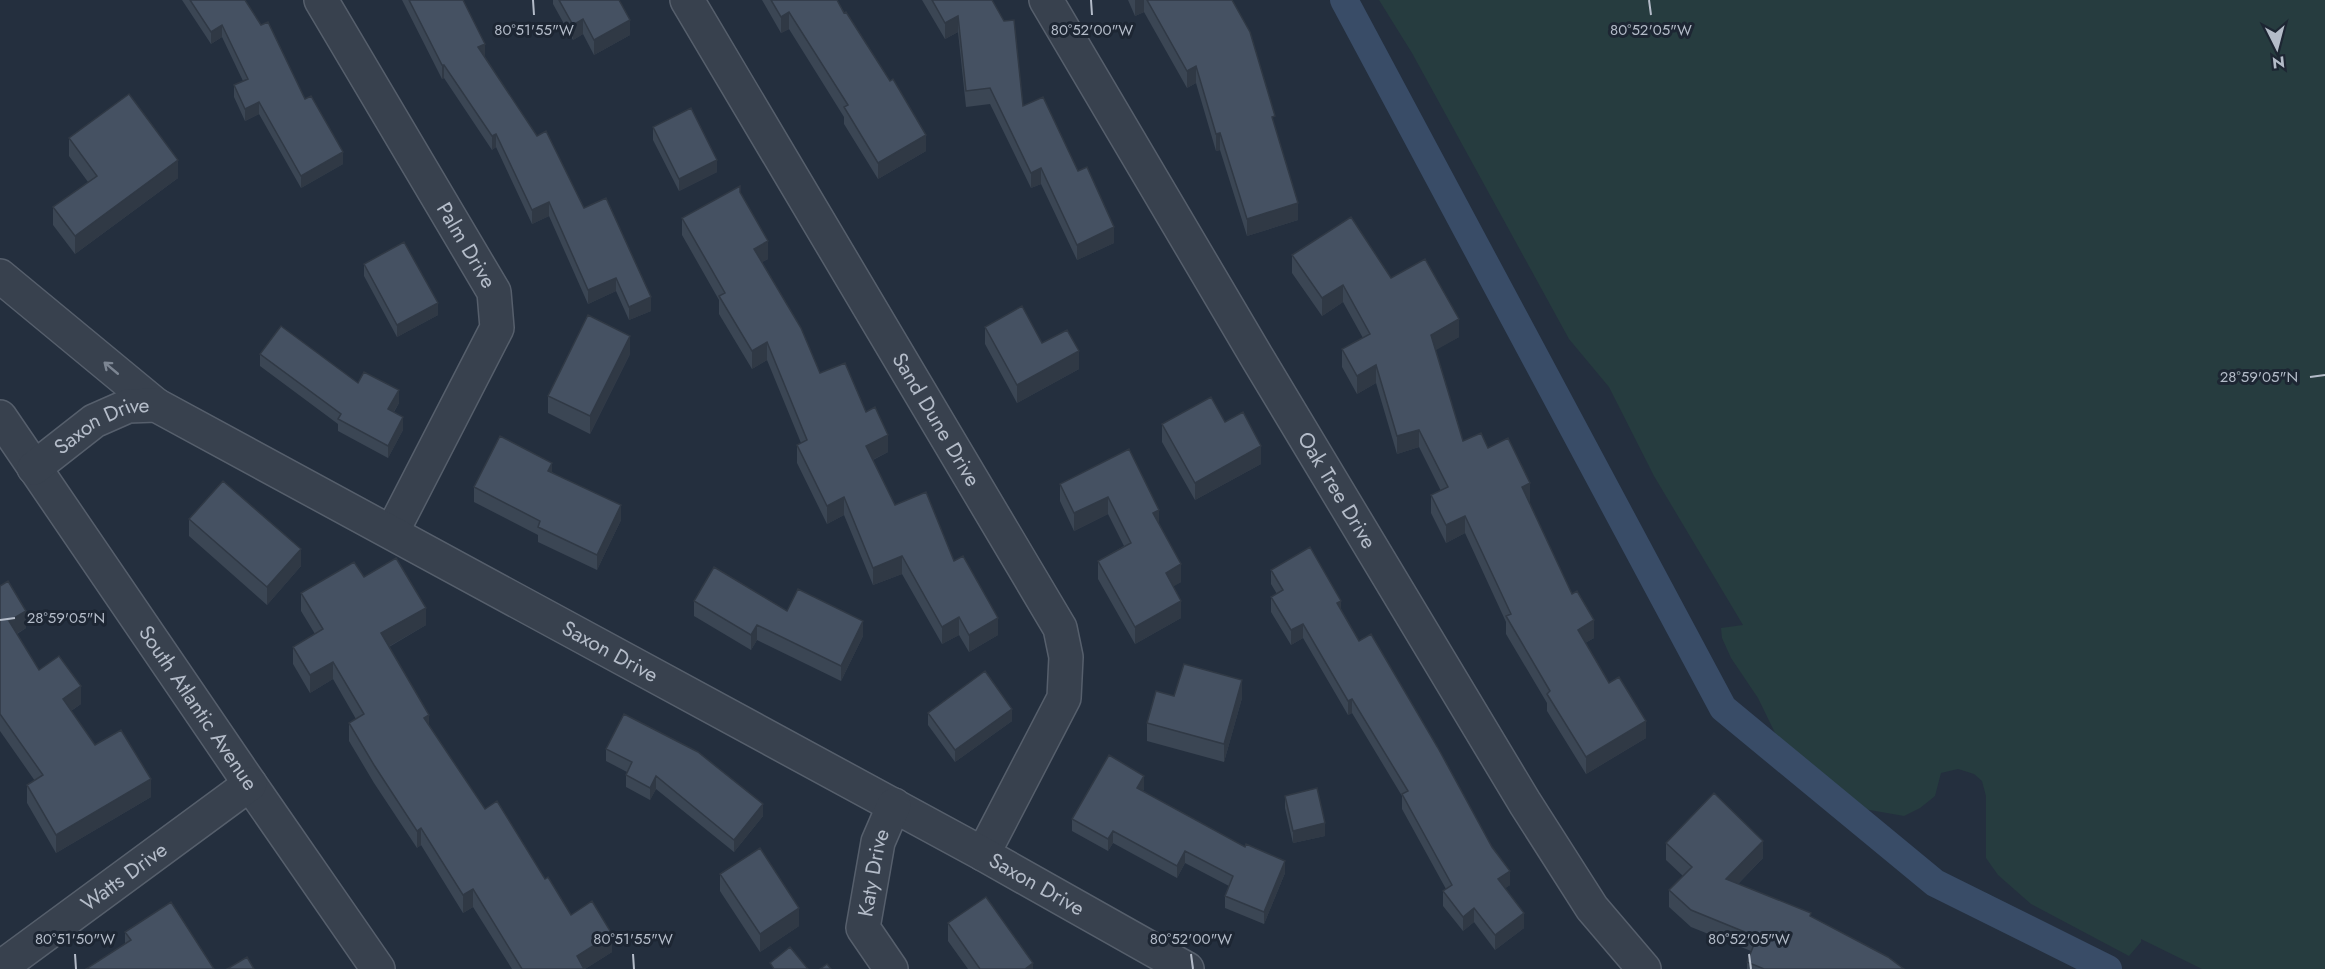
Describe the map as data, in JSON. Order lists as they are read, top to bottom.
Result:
{
  "streets": {
    "street": [
      "Palm Drive",
      "Sand Dune Drive",
      "Saxon Drive",
      "Oak Tree Drive",
      "South Atlantic Avenue",
      "Katy Drive",
      "Watts Drive"
    ]
  },
  "crossings": [
    ["Palm Drive", "Saxon Drive"],
    ["Sand Dune Drive", "Saxon Drive"],
    ["Saxon Drive", "South Atlantic Avenue"],
    ["Saxon Drive", "Katy Drive"],
    ["South Atlantic Avenue", "Watts Drive"]
  ],
  "north": "bottom",
  "coordinates": [
    "80°51'55\"W",
    "80°52'00\"W",
    "80°52'05\"W",
    "28°59'05\"N",
    "80°51'50\"W"
  ]
}
